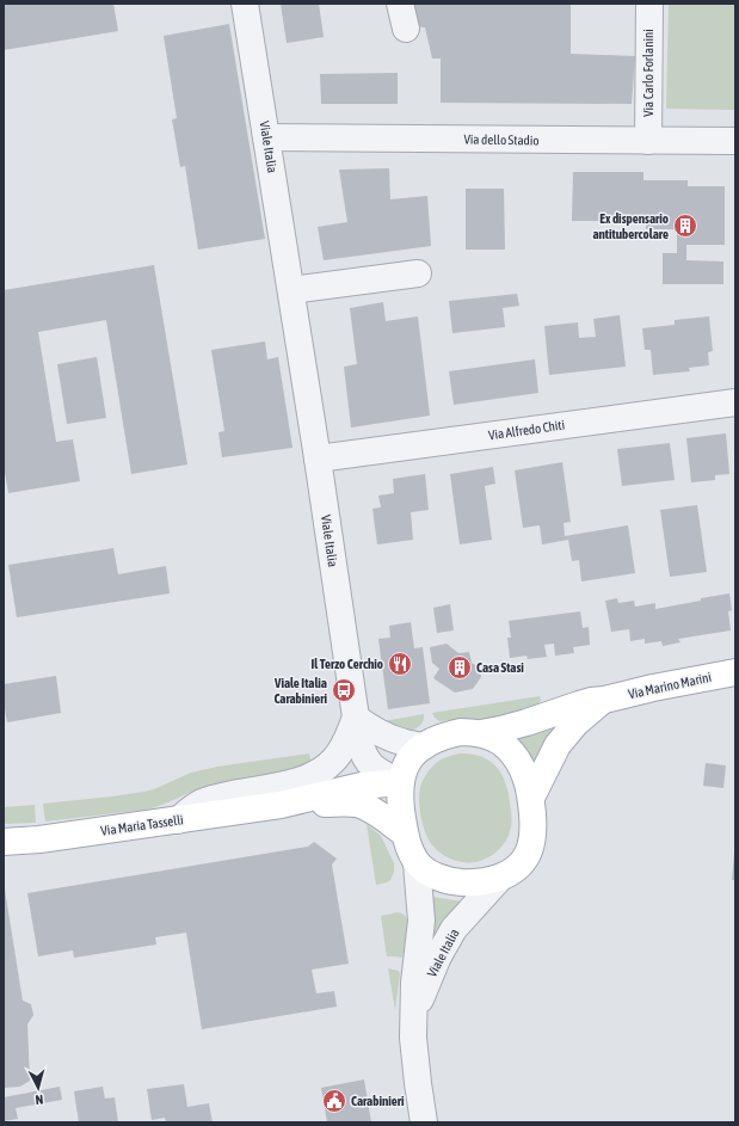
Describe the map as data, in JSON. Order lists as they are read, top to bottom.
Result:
{
  "streets": {
    "main road": ["Via Marino Marini", "Via Maria Tasselli"],
    "street": [
      "Via Carlo Forlanini",
      "Via dello Stadio",
      "Viale Italia",
      "Via Alfredo Chiti"
    ]
  },
  "crossings": [
    ["Via Carlo Forlanini", "Via dello Stadio"],
    ["Via dello Stadio", "Viale Italia"],
    ["Viale Italia", "Via Alfredo Chiti"],
    ["Viale Italia", "Via Marino Marini"],
    ["Viale Italia", "Via Maria Tasselli"],
    ["Via Marino Marini", "Via Maria Tasselli"]
  ],
  "places": {
    "building": ["Ex dispensario antitubercolare", "Casa Stasi"],
    "restaurant": ["Il Terzo Cerchio"],
    "bus stop": ["Viale Italia Carabinieri"],
    "public building": ["Carabinieri"]
  },
  "north": "bottom"
}
